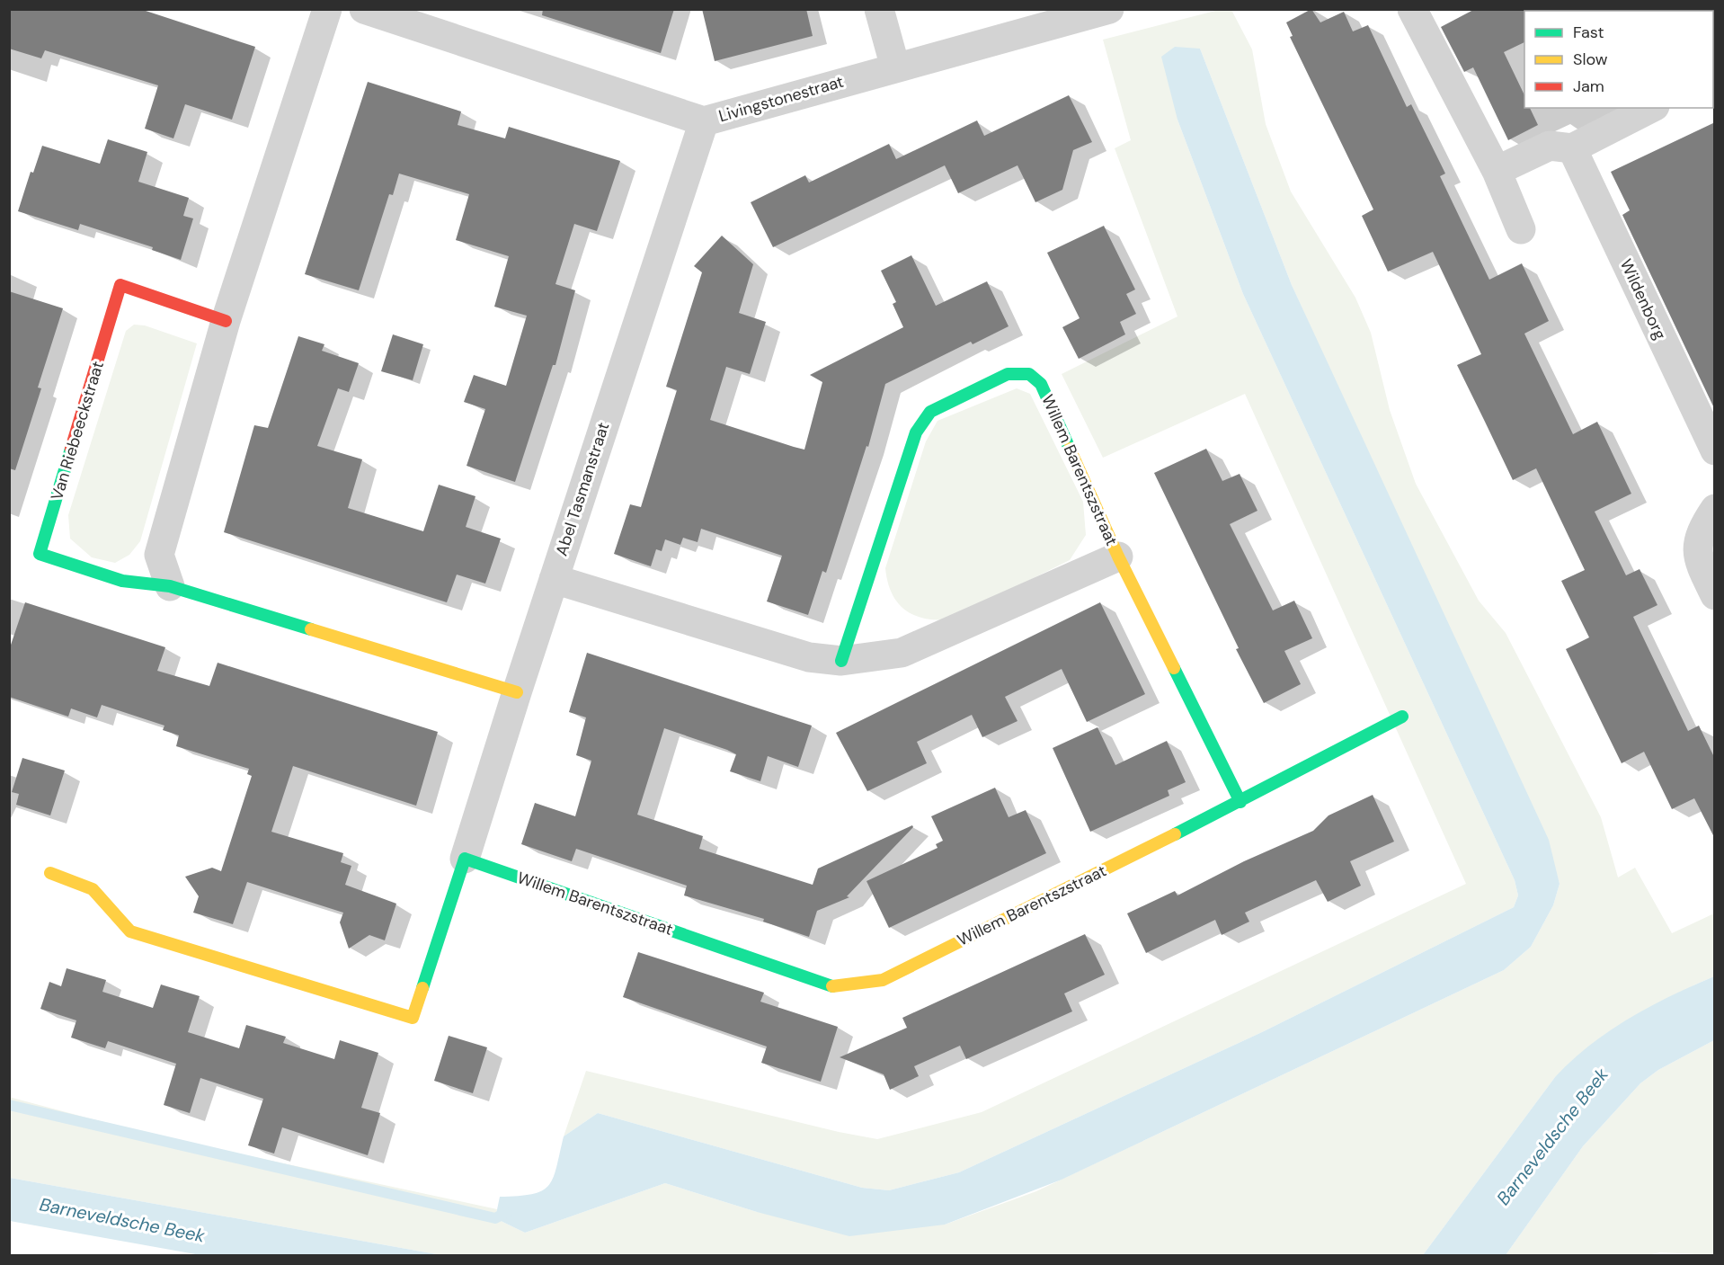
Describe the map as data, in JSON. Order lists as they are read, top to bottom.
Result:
{
  "streets": {
    "street": [
      "Livingstonestraat",
      "Wildenborg",
      "Van Riebeeckstraat",
      "Willem Barentszstraat",
      "Abel Tasmanstraat"
    ]
  },
  "crossings": [
    ["Livingstonestraat", "Abel Tasmanstraat"],
    ["Van Riebeeckstraat", "Abel Tasmanstraat"],
    ["Willem Barentszstraat", "Abel Tasmanstraat"]
  ],
  "water": ["Barneveldsche Beek"],
  "legend": ["Fast", "Slow", "Jam"]
}
